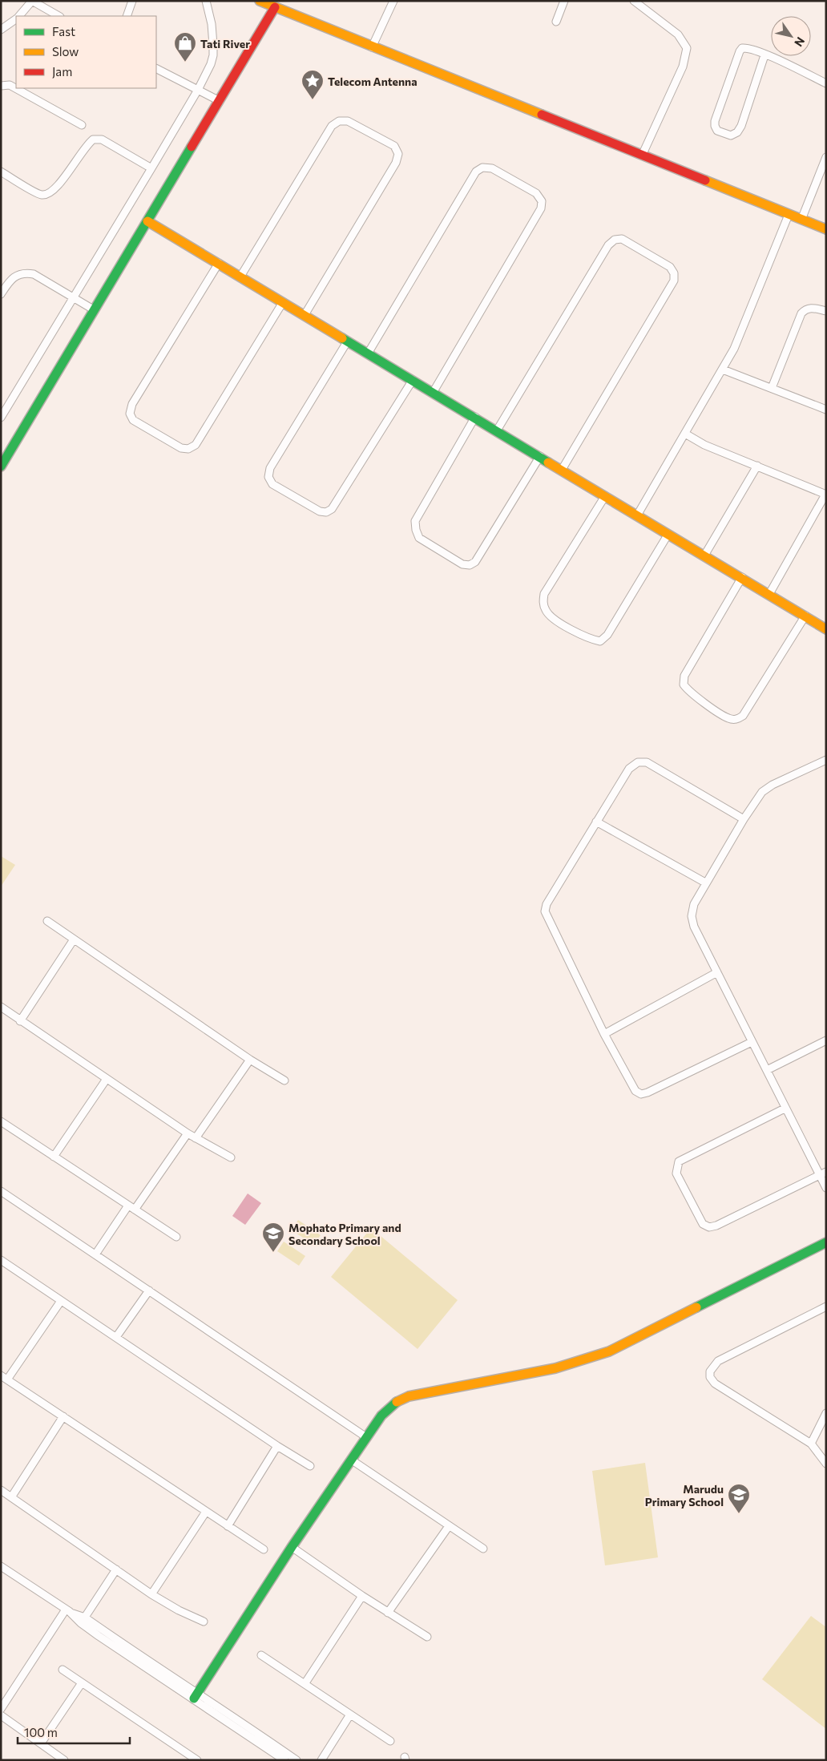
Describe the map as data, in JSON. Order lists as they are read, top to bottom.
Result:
{
  "places": {
    "shop": ["Tati River"],
    "place": ["Telecom Antenna"],
    "school or university": ["Mophato Primary and Secondary School", "Marudu Primary School"]
  },
  "legend": ["Fast", "Slow", "Jam"],
  "scale_bar": "100 m",
  "north": "bottom right"
}
